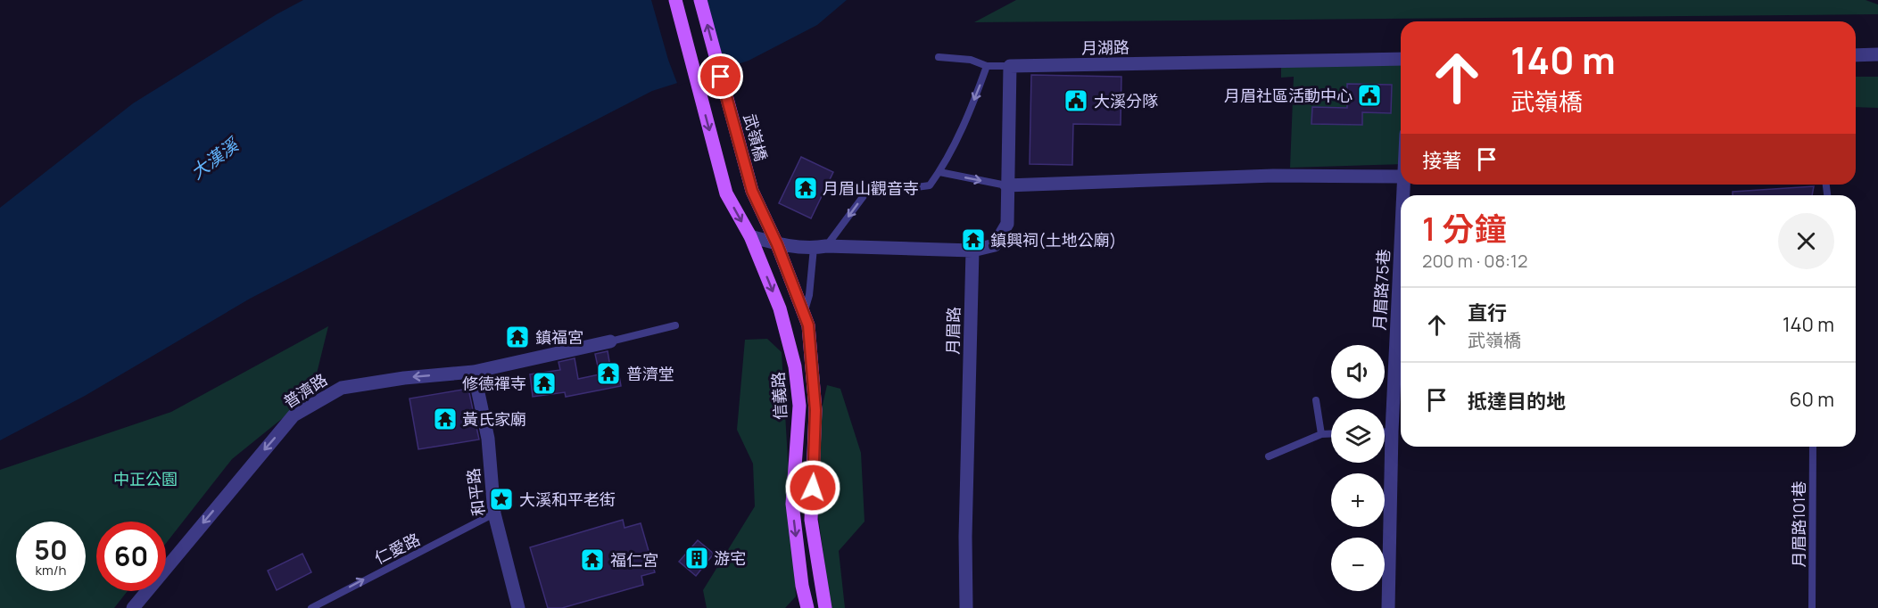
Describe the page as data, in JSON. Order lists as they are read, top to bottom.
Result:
{
  "streets": {
    "main road": ["武嶺橋", "信義路"],
    "street": [
      "月湖路",
      "月眉路75巷",
      "月眉路",
      "普濟路",
      "和平路"
    ],
    "lane": ["月眉路101巷", "仁愛路"]
  },
  "crossings": [
    ["普濟路", "和平路"],
    ["和平路", "仁愛路"]
  ],
  "one_way": ["武嶺橋", "普濟路", "仁愛路"],
  "water": ["大漢溪"],
  "parks": ["中正公園"],
  "places": {
    "public building": ["月眉社區活動中心", "大溪分隊"],
    "temple": [
      "月眉山觀音寺",
      "鎮興祠(土地公廟)",
      "鎮福宮",
      "普濟堂",
      "修德禪寺",
      "黃氏家廟",
      "福仁宮"
    ],
    "place": ["大溪和平老街"],
    "building": ["游宅"]
  },
  "page": {
    "turn": ["140 m", "武嶺橋"],
    "then": "接著",
    "heading": ["1 分鐘", "200 m · 08:12"],
    "list": [
      {
        "name": "直行",
        "note": "武嶺橋",
        "value": "140 m"
      },
      {
        "name": "抵達目的地",
        "value": "60 m"
      }
    ],
    "map_buttons": ["+", "−"],
    "speed": "50 km/h",
    "limit": "60"
  }
}
